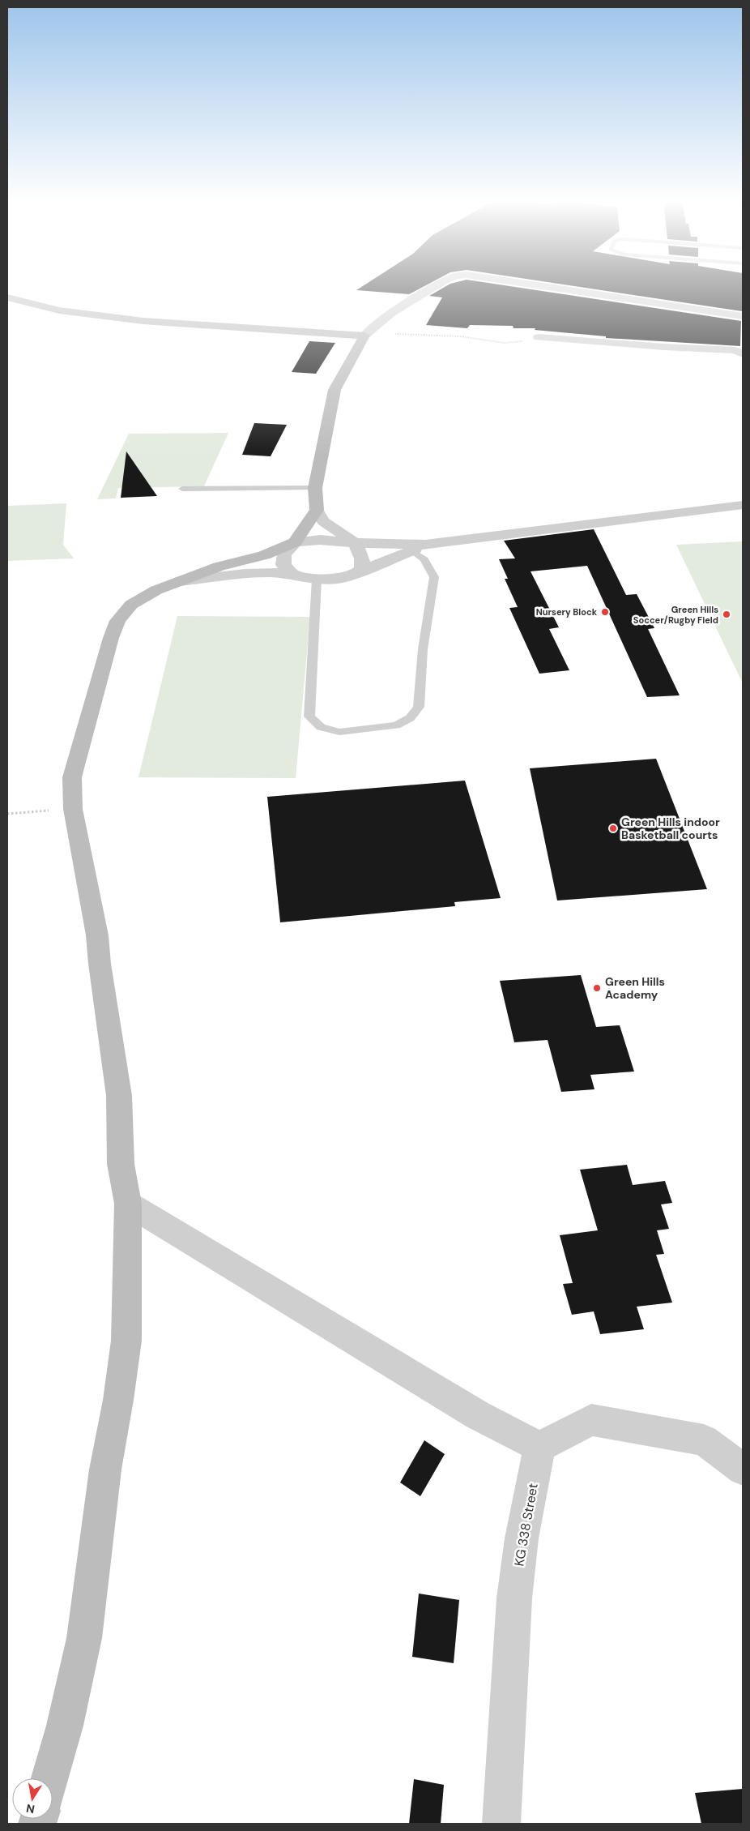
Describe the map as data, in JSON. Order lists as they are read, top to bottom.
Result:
{
  "streets": {
    "street": ["KG 338 Street"]
  },
  "places": [
    "Nursery Block",
    "Green Hills Soccer/Rugby Field",
    "Green Hills indoor Basketball courts",
    "Green Hills Academy"
  ],
  "north": "bottom"
}
